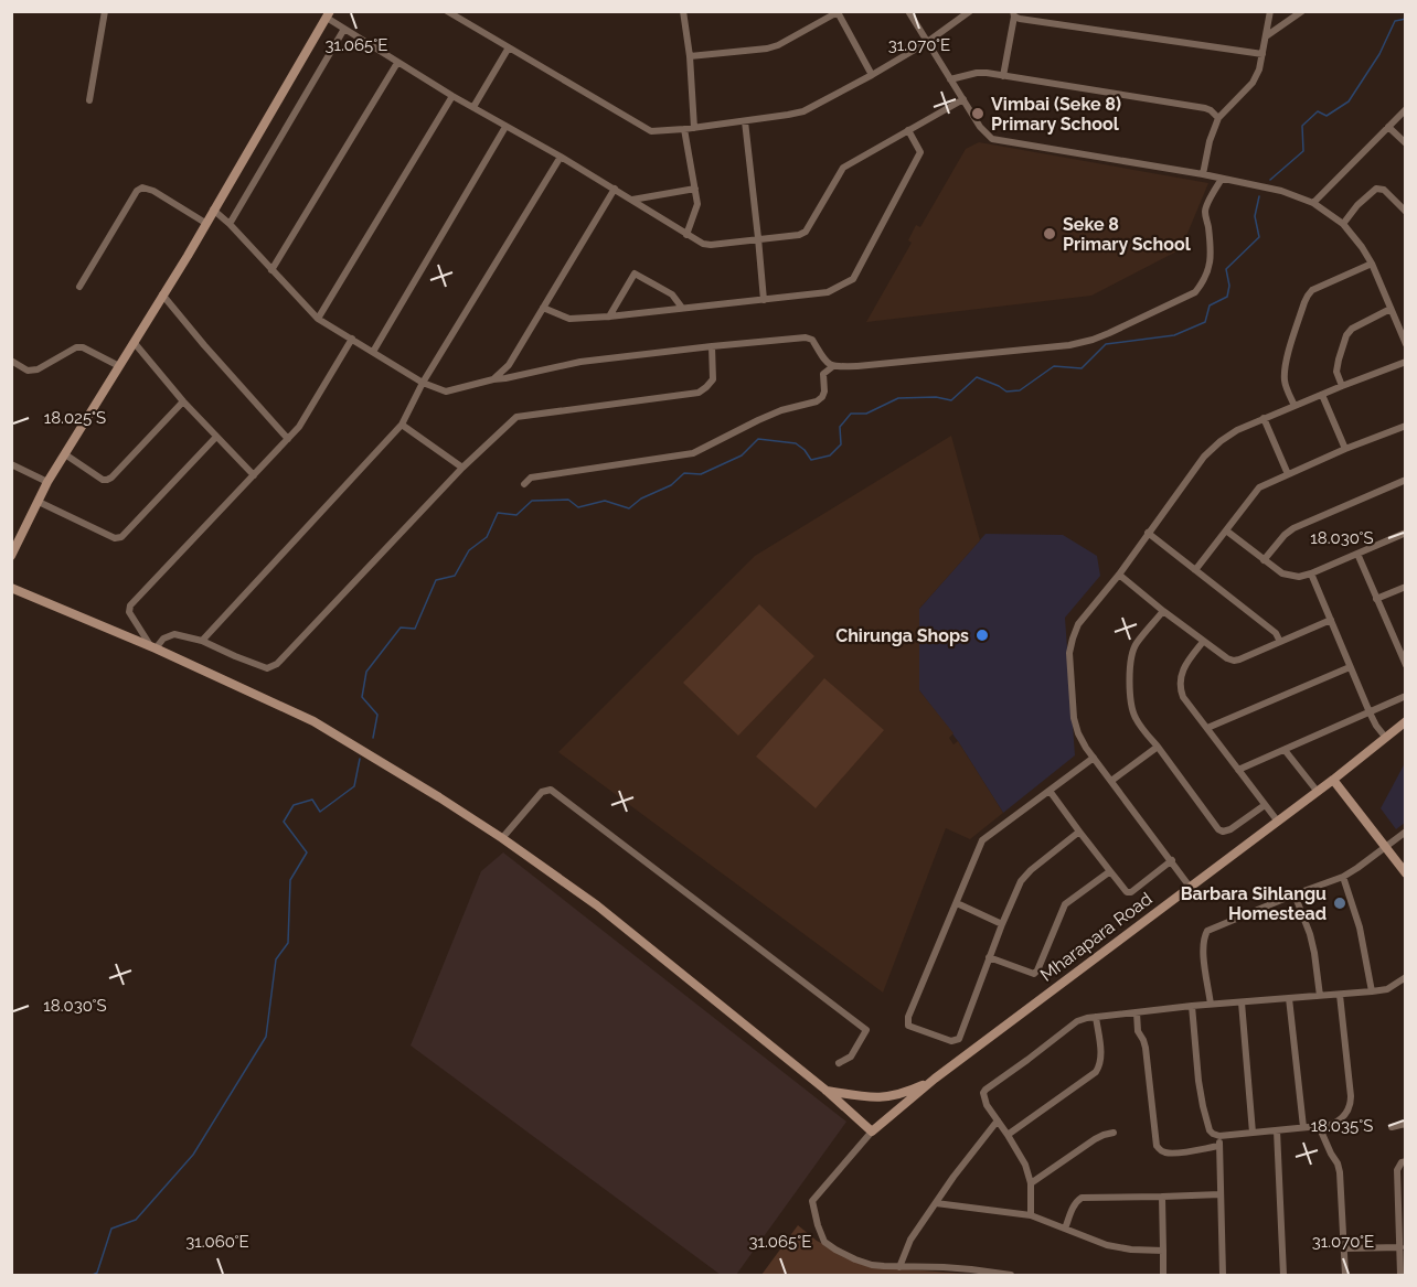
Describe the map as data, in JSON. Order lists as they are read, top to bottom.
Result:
{
  "streets": {
    "main road": ["Mharapara Road"]
  },
  "places": [
    "Vimbai (Seke 8) Primary School",
    "Seke 8 Primary School",
    "Chirunga Shops",
    "Barbara Sihlangu Homestead"
  ],
  "coordinates": [
    "31.065°E",
    "31.070°E",
    "18.025°S",
    "18.030°S",
    "18.035°S",
    "31.060°E"
  ]
}
